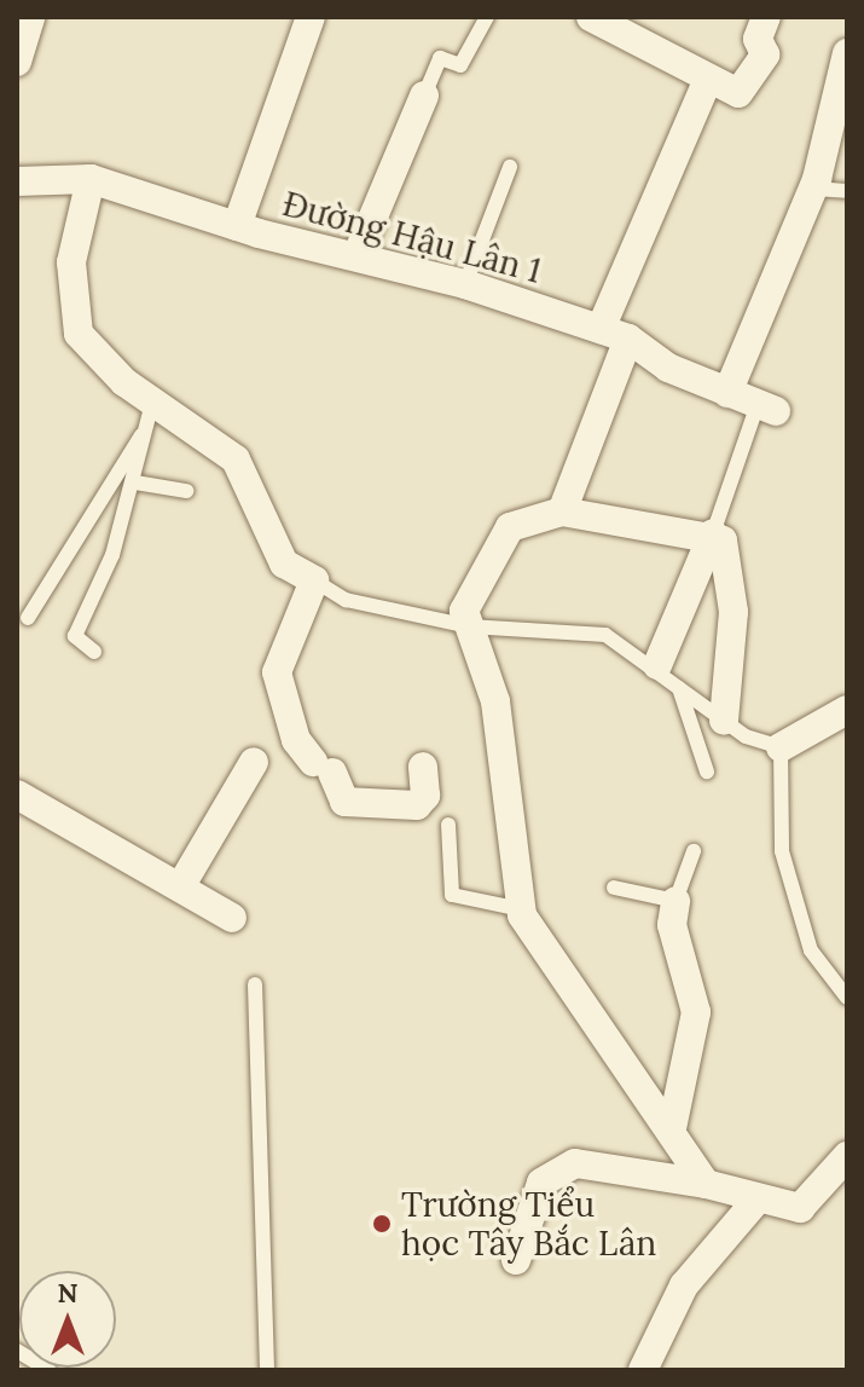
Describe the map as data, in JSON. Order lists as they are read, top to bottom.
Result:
{
  "streets": {
    "street": ["Đường Hậu Lân 1"]
  },
  "places": ["Trường Tiểu học Tây Bắc Lân"],
  "north": "top"
}
